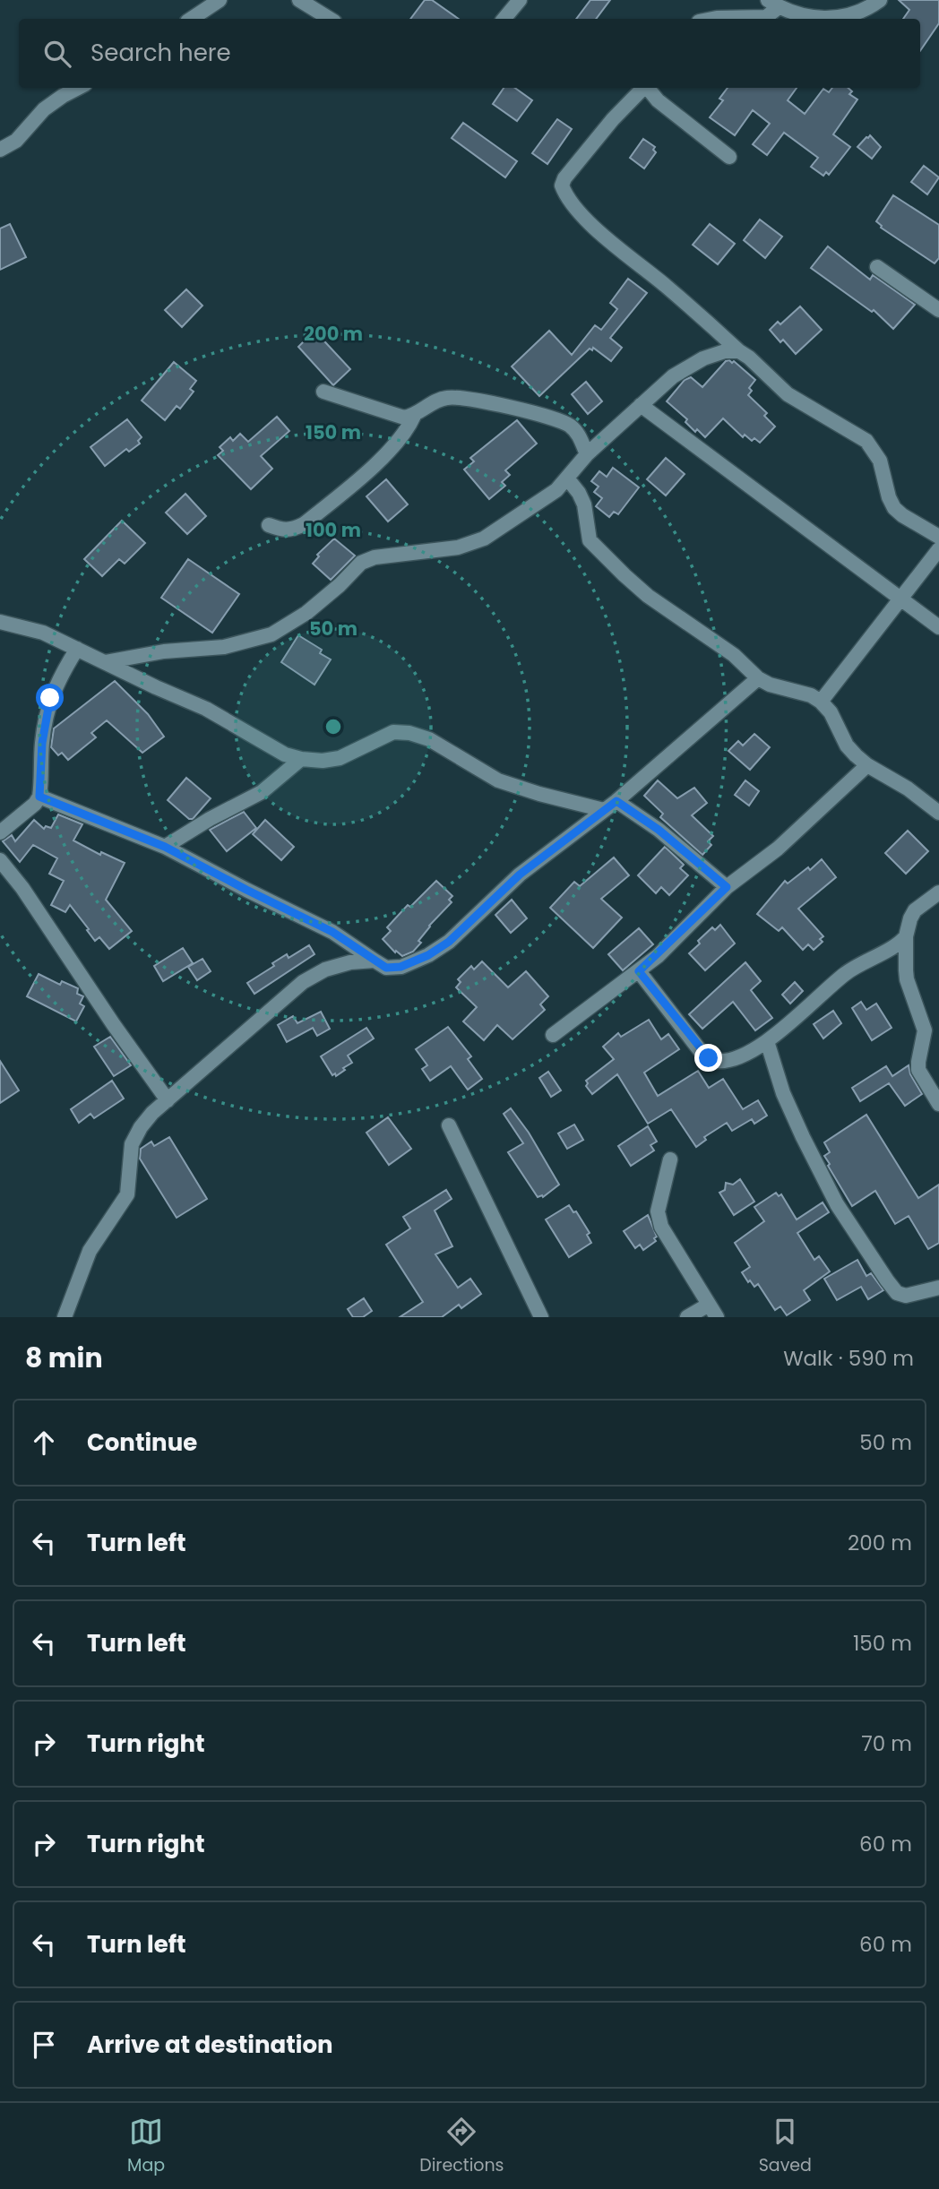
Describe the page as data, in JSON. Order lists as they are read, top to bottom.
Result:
{
  "page": {
    "search": "Search here",
    "heading": ["8 min", "Walk · 590 m"],
    "list": [
      ["Continue", "50 m"],
      ["Turn left", "200 m"],
      ["Turn left", "150 m"],
      ["Turn right", "70 m"],
      ["Turn right", "60 m"],
      ["Turn left", "60 m"],
      "Arrive at destination"
    ],
    "nav": ["Map", "Directions", "Saved"]
  },
  "rings": [
    "200 m",
    "150 m",
    "100 m",
    "50 m"
  ]
}
